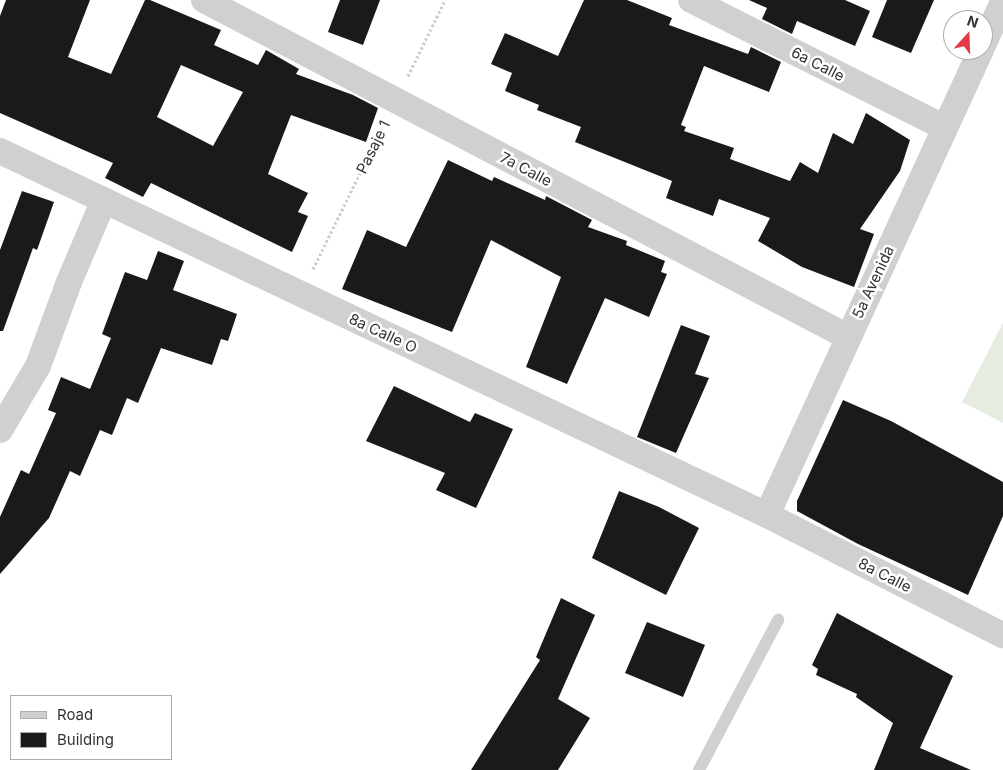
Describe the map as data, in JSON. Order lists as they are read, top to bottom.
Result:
{
  "streets": {
    "street": [
      "6a Calle",
      "7a Calle",
      "5a Avenida",
      "8a Calle O",
      "8a Calle"
    ],
    "path": ["Pasaje 1"]
  },
  "crossings": [
    ["6a Calle", "5a Avenida"],
    ["Pasaje 1", "7a Calle"],
    ["Pasaje 1", "8a Calle O"],
    ["7a Calle", "5a Avenida"],
    ["5a Avenida", "8a Calle O"],
    ["5a Avenida", "8a Calle"],
    ["8a Calle O", "8a Calle"]
  ],
  "legend": ["Road", "Building"],
  "north": "top"
}
